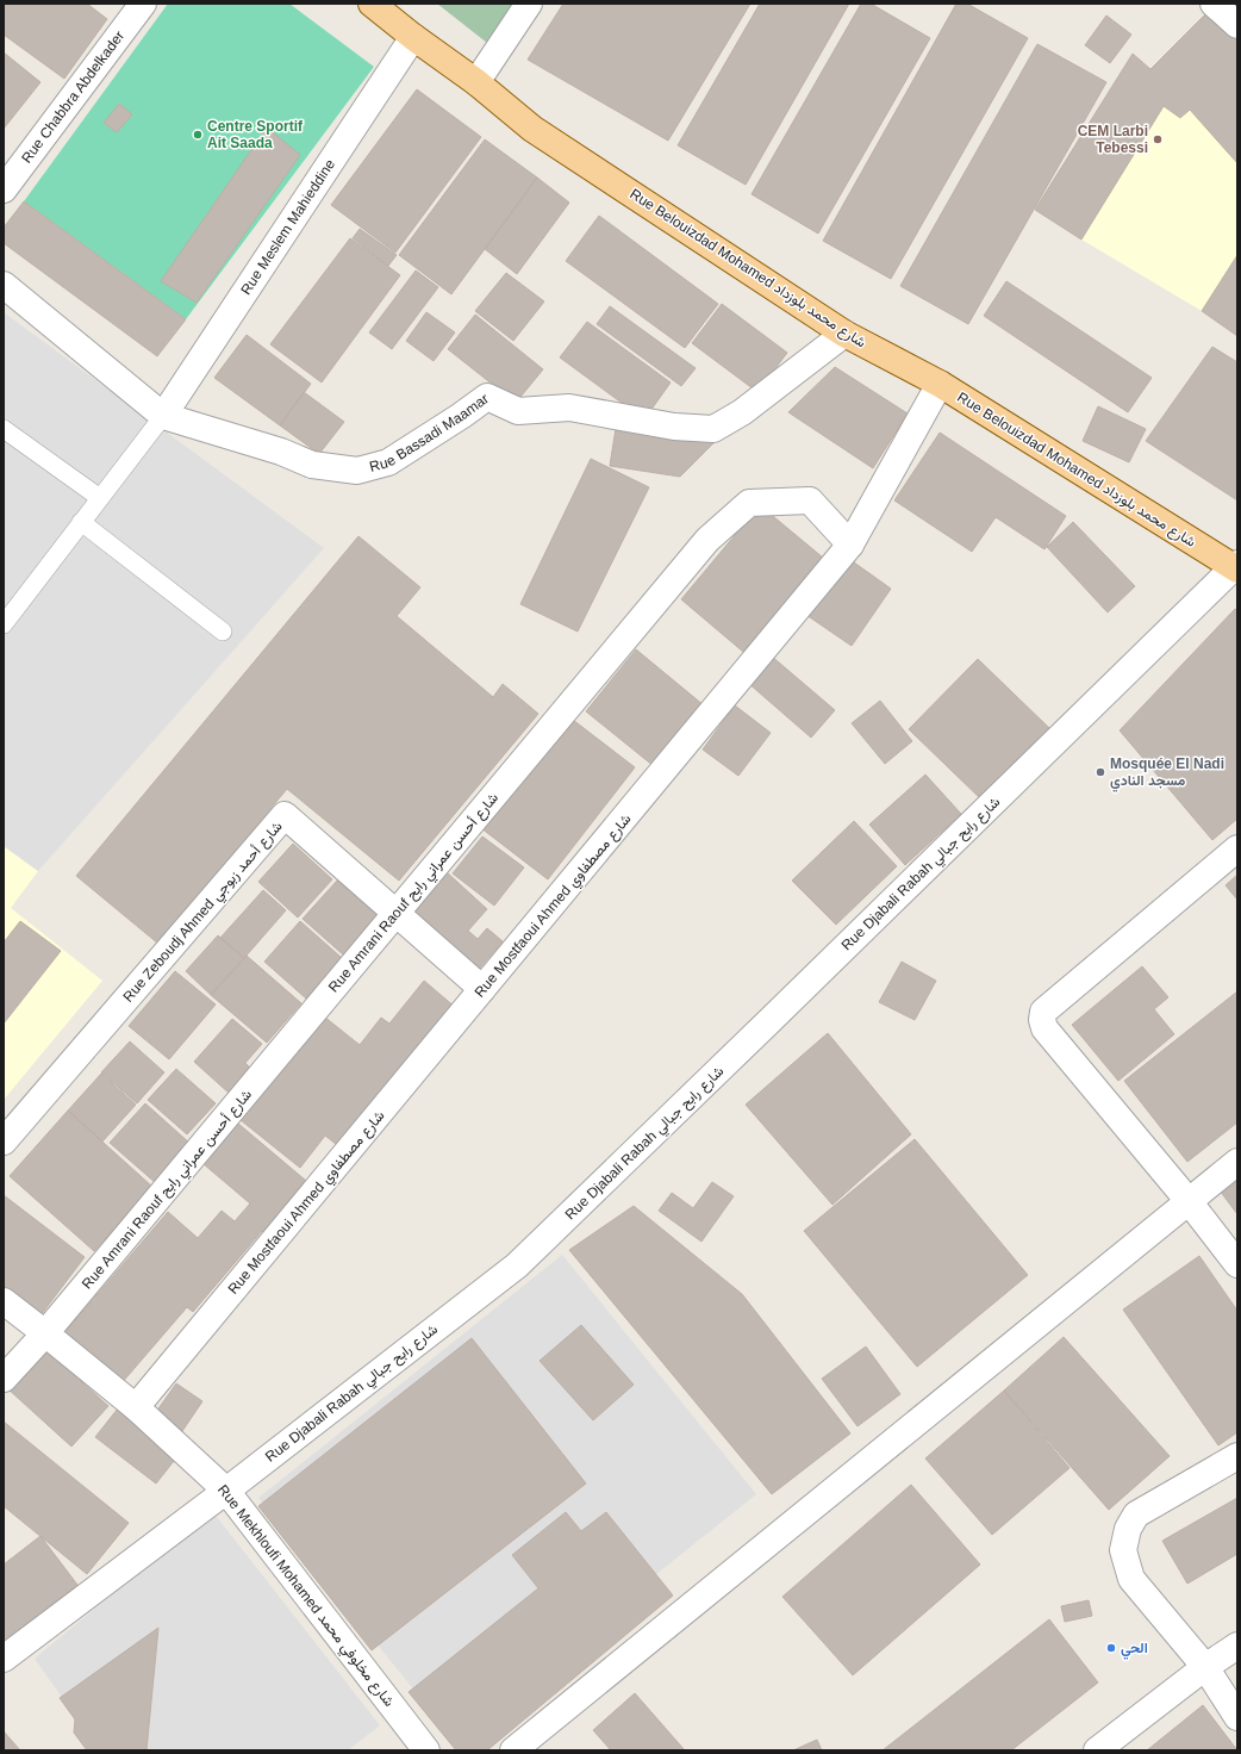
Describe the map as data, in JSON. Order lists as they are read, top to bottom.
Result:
{
  "streets": {
    "main road": ["Rue Belouizdad Mohamed شارع محمد بلوزداد"],
    "street": [
      "Rue Chabbra Abdelkader",
      "Rue Meslem Mahieddine",
      "Rue Bassadi Maamar",
      "Rue Djabali Rabah شارع رابح جبالي",
      "Rue Amrani Raouf شارع أحسن عمراني رابح",
      "Rue Mostfaoui Ahmed شارع مصطفاوي",
      "Rue Zeboudj Ahmed شارع أحمد زبوجي",
      "Rue Mekhloufi Mohamed شارع مخلوفي محمد"
    ]
  },
  "crossings": [
    ["Rue Meslem Mahieddine", "Rue Belouizdad Mohamed شارع محمد بلوزداد"],
    ["Rue Meslem Mahieddine", "Rue Bassadi Maamar"],
    ["Rue Belouizdad Mohamed شارع محمد بلوزداد", "Rue Bassadi Maamar"],
    ["Rue Belouizdad Mohamed شارع محمد بلوزداد", "Rue Djabali Rabah شارع رابح جبالي"],
    ["Rue Belouizdad Mohamed شارع محمد بلوزداد", "Rue Mostfaoui Ahmed شارع مصطفاوي"],
    ["Rue Djabali Rabah شارع رابح جبالي", "Rue Mekhloufi Mohamed شارع مخلوفي محمد"],
    ["Rue Amrani Raouf شارع أحسن عمراني رابح", "Rue Mostfaoui Ahmed شارع مصطفاوي"],
    ["Rue Amrani Raouf شارع أحسن عمراني رابح", "Rue Zeboudj Ahmed شارع أحمد زبوجي"],
    ["Rue Amrani Raouf شارع أحسن عمراني رابح", "Rue Mekhloufi Mohamed شارع مخلوفي محمد"],
    ["Rue Mostfaoui Ahmed شارع مصطفاوي", "Rue Zeboudj Ahmed شارع أحمد زبوجي"],
    ["Rue Mostfaoui Ahmed شارع مصطفاوي", "Rue Mekhloufi Mohamed شارع مخلوفي محمد"]
  ],
  "places": [
    "Centre Sportif Ait Saada",
    "CEM Larbi Tebessi",
    "Mosquée El Nadi مسجد النادي",
    "الحي"
  ]
}
